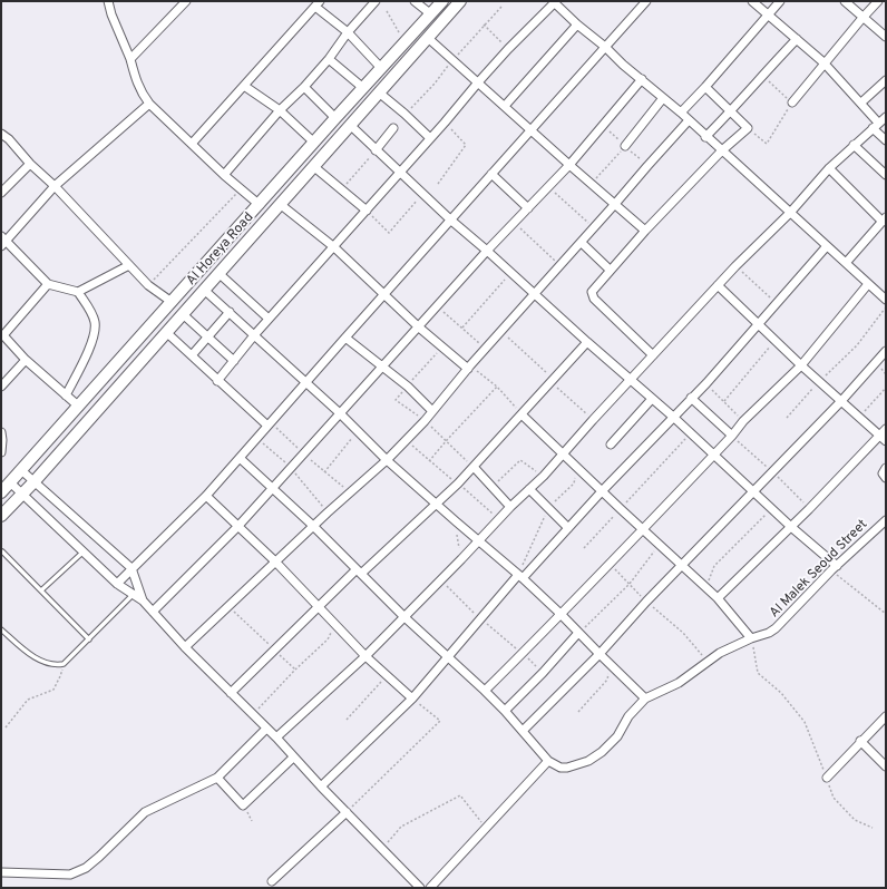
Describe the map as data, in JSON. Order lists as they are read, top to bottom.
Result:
{
  "streets": {
    "main road": ["Al Horeya Road"],
    "street": ["Al Malek Seoud Street"]
  }
}
